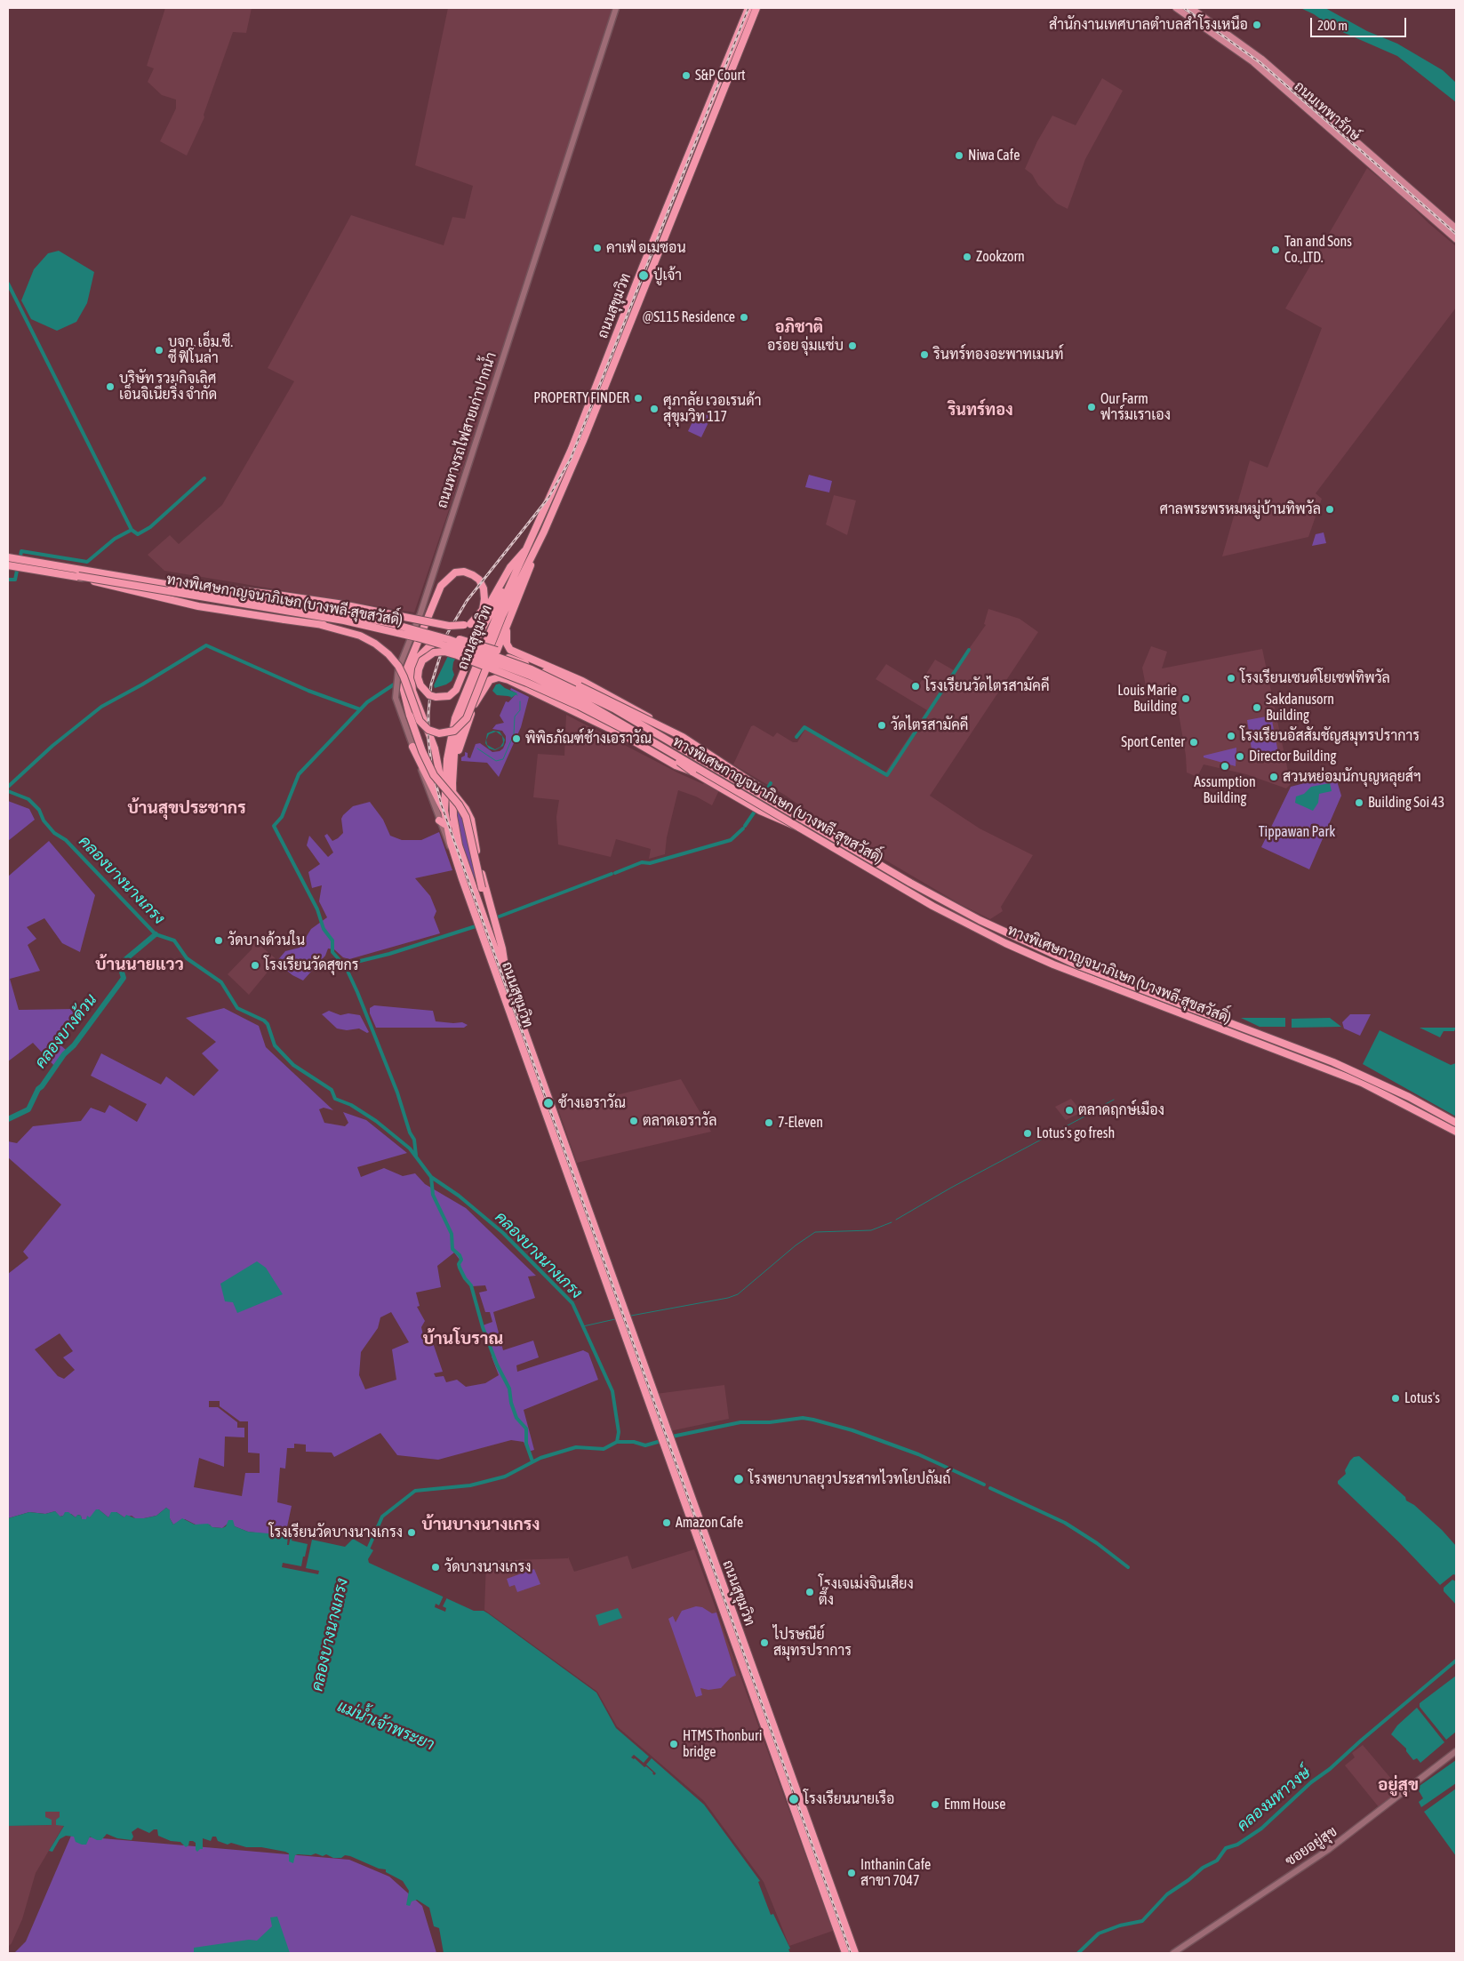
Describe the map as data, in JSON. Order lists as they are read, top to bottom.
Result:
{
  "streets": {
    "highway": ["ถนนสุขุมวิท", "ทางพิเศษกาญจนาภิเษก (บางพลี-สุขสวัสดิ์)"],
    "main road": ["ถนนเทพารักษ์", "ถนนทางรถไฟสายเก่าปากน้ำ", "ซอยอยู่สุข"]
  },
  "crossings": [
    ["ถนนสุขุมวิท", "ถนนทางรถไฟสายเก่าปากน้ำ"]
  ],
  "districts": [
    "อภิชาติ",
    "รินทร์ทอง",
    "บ้านสุขประชากร",
    "บ้านนายแวว",
    "บ้านโบราณ",
    "บ้านบางนางเกรง",
    "อยู่สุข"
  ],
  "water": [
    "คลองบางนางเกรง",
    "คลองบางด้วน",
    "แม่น้ำเจ้าพระยา",
    "คลองมหาวงษ์"
  ],
  "parks": ["Tippawan Park"],
  "places": [
    "สำนักงานเทศบาลตำบลสำโรงเหนือ",
    "S&P Court",
    "Niwa Cafe",
    "คาเฟ่ อเมซอน",
    "Tan and Sons Co.,LTD.",
    "Zookzorn",
    "ปู่เจ้า",
    "@S115 Residence",
    "อร่อย จุ่มแซ่บ",
    "บจก. เอ็ม.ซี. ซี ฟิโนล่า",
    "รินทร์ทองอะพาทเมนท์",
    "บริษัท รวมกิจเลิศ เอ็นจิเนียริ่ง จำกัด",
    "PROPERTY FINDER",
    "Our Farm ฟาร์มเราเอง",
    "ศุภาลัย เวอเรนด้า สุขุมวิท 117",
    "ศาลพระพรหมหมู่บ้านทิพวัล",
    "โรงเรียนเซนต์โยเซฟทิพวัล",
    "โรงเรียนวัดไตรสามัคคี",
    "Louis Marie Building",
    "Sakdanusorn Building",
    "วัดไตรสามัคคี",
    "โรงเรียนอัสสัมชัญสมุทรปราการ",
    "พิพิธภัณฑ์ช้างเอราวัณ",
    "Sport Center",
    "Director Building",
    "Assumption Building",
    "สวนหย่อมนักบุญหลุยส์ฯ",
    "Building Soi 43",
    "วัดบางด้วนใน",
    "โรงเรียนวัดสุขกร",
    "ช้างเอราวัณ",
    "ตลาดฤกษ์เมือง",
    "ตลาดเอราวัล",
    "7-Eleven",
    "Lotus's go fresh",
    "Lotus's",
    "โรงพยาบาลยุวประสาทไวทโยปถัมถ์",
    "Amazon Cafe",
    "โรงเรียนวัดบางนางเกรง",
    "วัดบางนางเกรง",
    "โรงเจเม่งจินเสียง ตึ๊ง",
    "ไปรษณีย์ สมุทรปราการ",
    "HTMS Thonburi bridge",
    "โรงเรียนนายเรือ",
    "Emm House",
    "Inthanin Cafe สาขา 7047"
  ],
  "scale_bar": "200 m"
}
